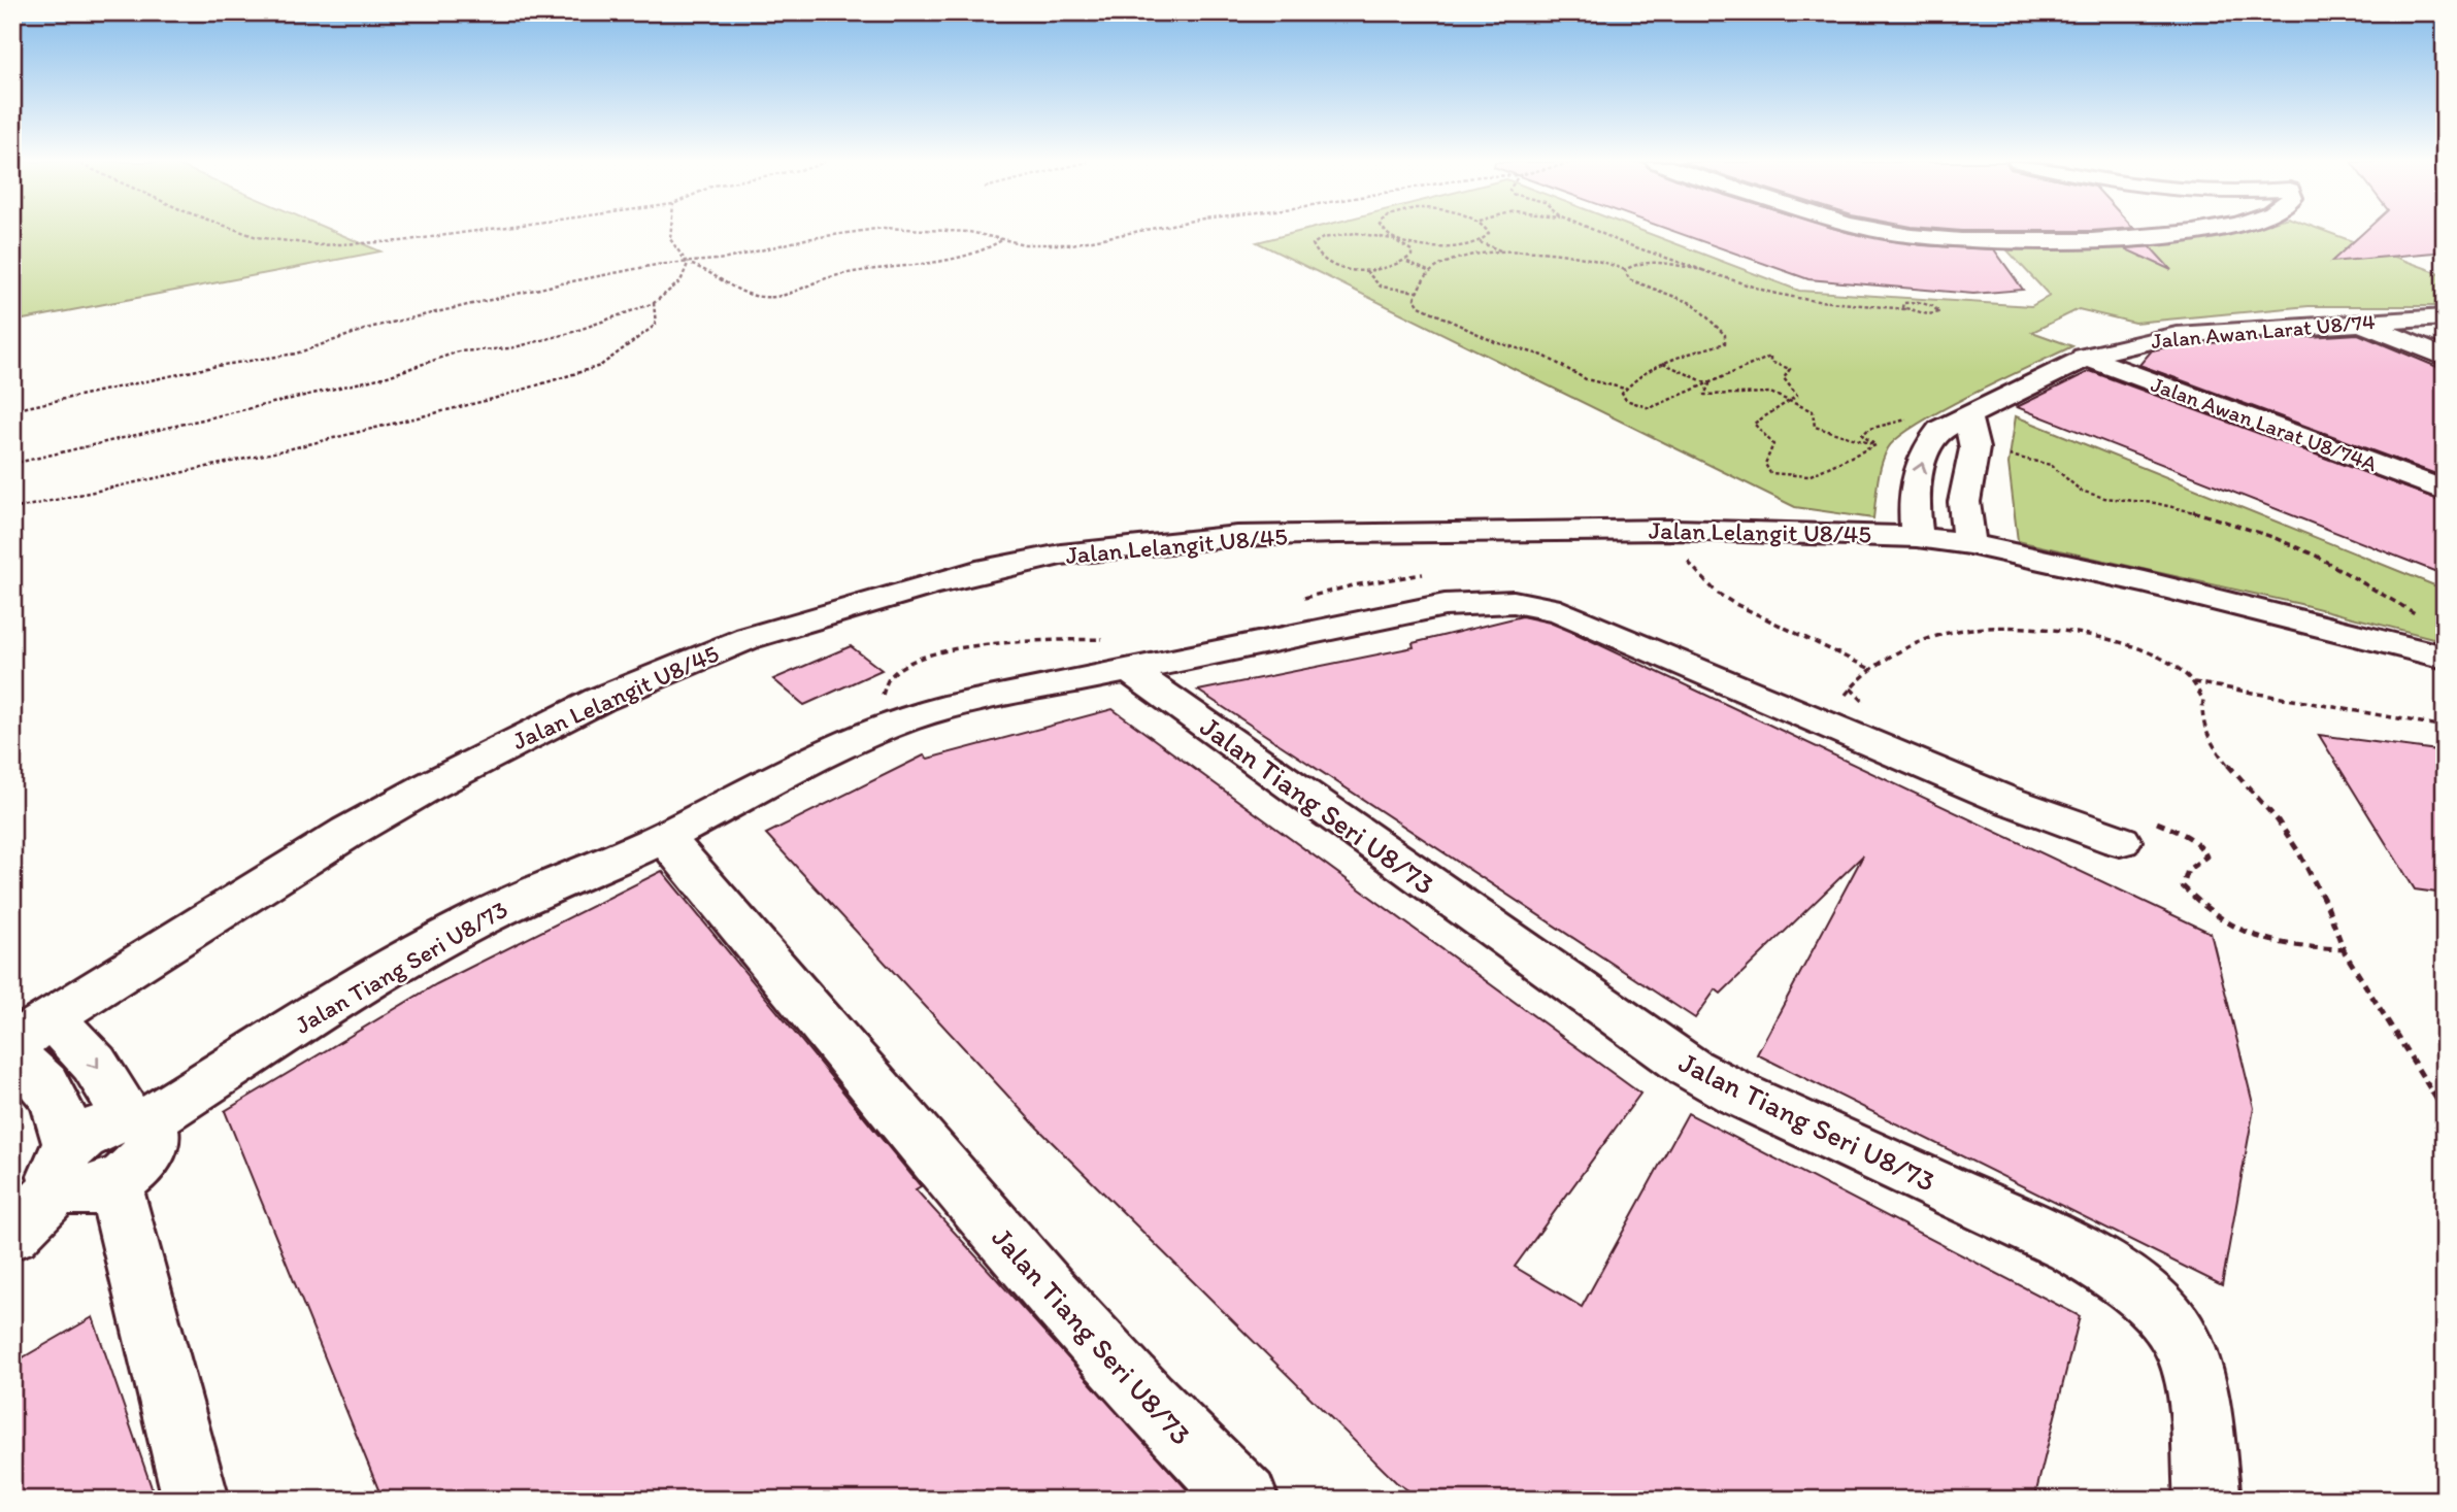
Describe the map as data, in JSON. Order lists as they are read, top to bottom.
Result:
{
  "streets": {
    "street": [
      "Jalan Awan Larat U8/74",
      "Jalan Awan Larat U8/74A",
      "Jalan Lelangit U8/45",
      "Jalan Tiang Seri U8/73"
    ]
  },
  "crossings": [
    ["Jalan Awan Larat U8/74", "Jalan Awan Larat U8/74A"]
  ]
}
